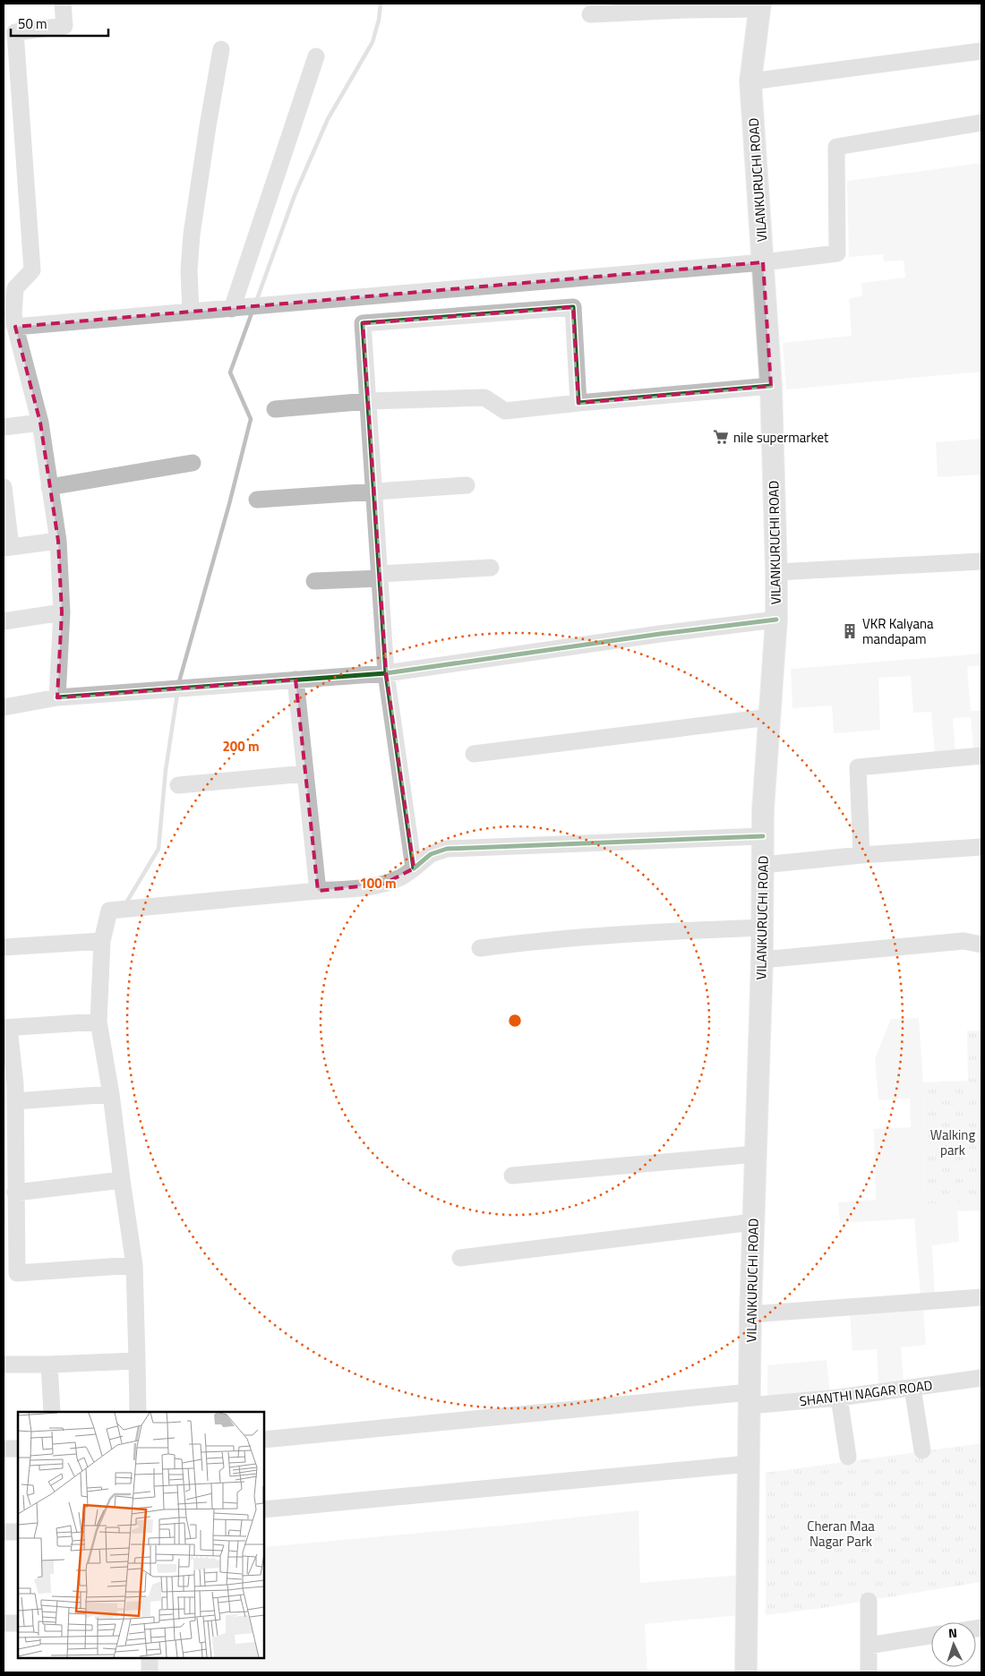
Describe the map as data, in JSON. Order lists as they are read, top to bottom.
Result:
{
  "streets": {
    "main road": ["VILANKURUCHI ROAD"],
    "street": ["SHANTHI NAGAR ROAD"]
  },
  "crossings": [
    ["VILANKURUCHI ROAD", "SHANTHI NAGAR ROAD"]
  ],
  "parks": ["Walking park", "Cheran Maa Nagar Park"],
  "places": {
    "supermarket": ["nile supermarket"],
    "building": ["VKR Kalyana mandapam"]
  },
  "scale_bar": "50 m",
  "north": "top",
  "rings": ["200 m", "100 m"]
}
